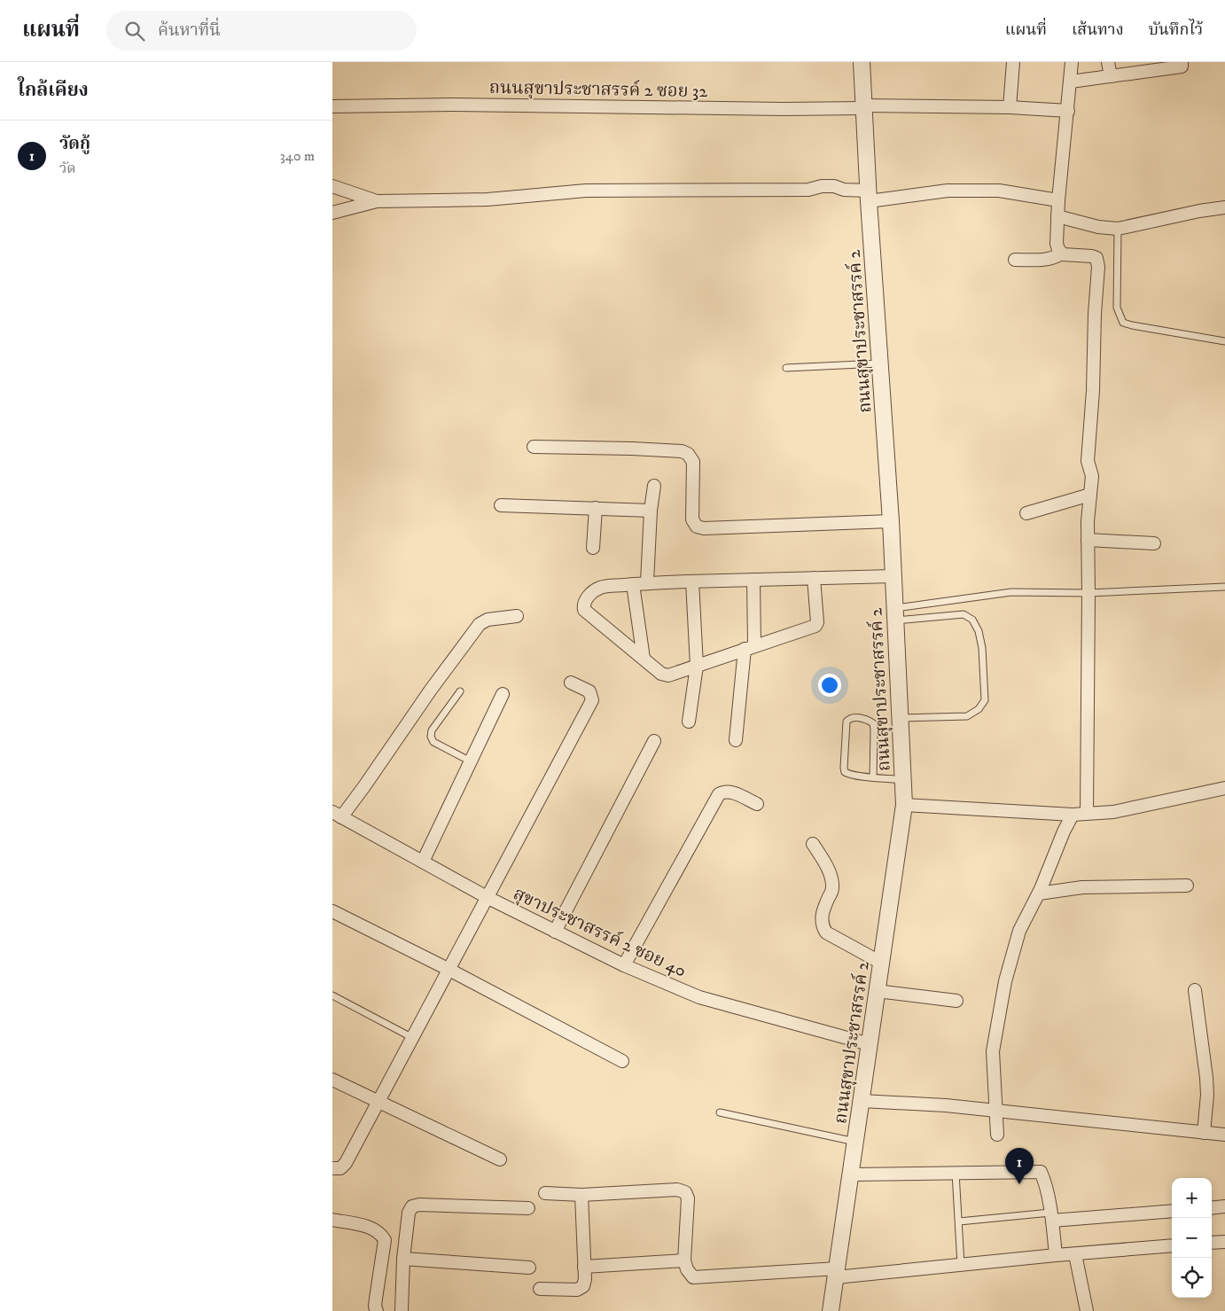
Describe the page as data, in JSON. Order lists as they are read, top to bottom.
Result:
{
  "streets": {
    "street": ["ถนนสุขาประชาสรรค์ 2 ซอย 32", "ถนนสุขาประชาสรรค์ 2", "สุขาประชาสรรค์ 2 ซอย 40"]
  },
  "crossings": [
    ["ถนนสุขาประชาสรรค์ 2 ซอย 32", "ถนนสุขาประชาสรรค์ 2"],
    ["ถนนสุขาประชาสรรค์ 2", "สุขาประชาสรรค์ 2 ซอย 40"]
  ],
  "page": {
    "header": "แผนที่",
    "search": "ค้นหาที่นี่",
    "nav": ["แผนที่", "เส้นทาง", "บันทึกไว้"],
    "heading": "ใกล้เคียง",
    "list": [
      {
        "mark": "1",
        "name": "วัดกู้",
        "note": "วัด",
        "value": "340 m"
      }
    ],
    "pins": "1",
    "map_buttons": ["+", "−"]
  }
}
